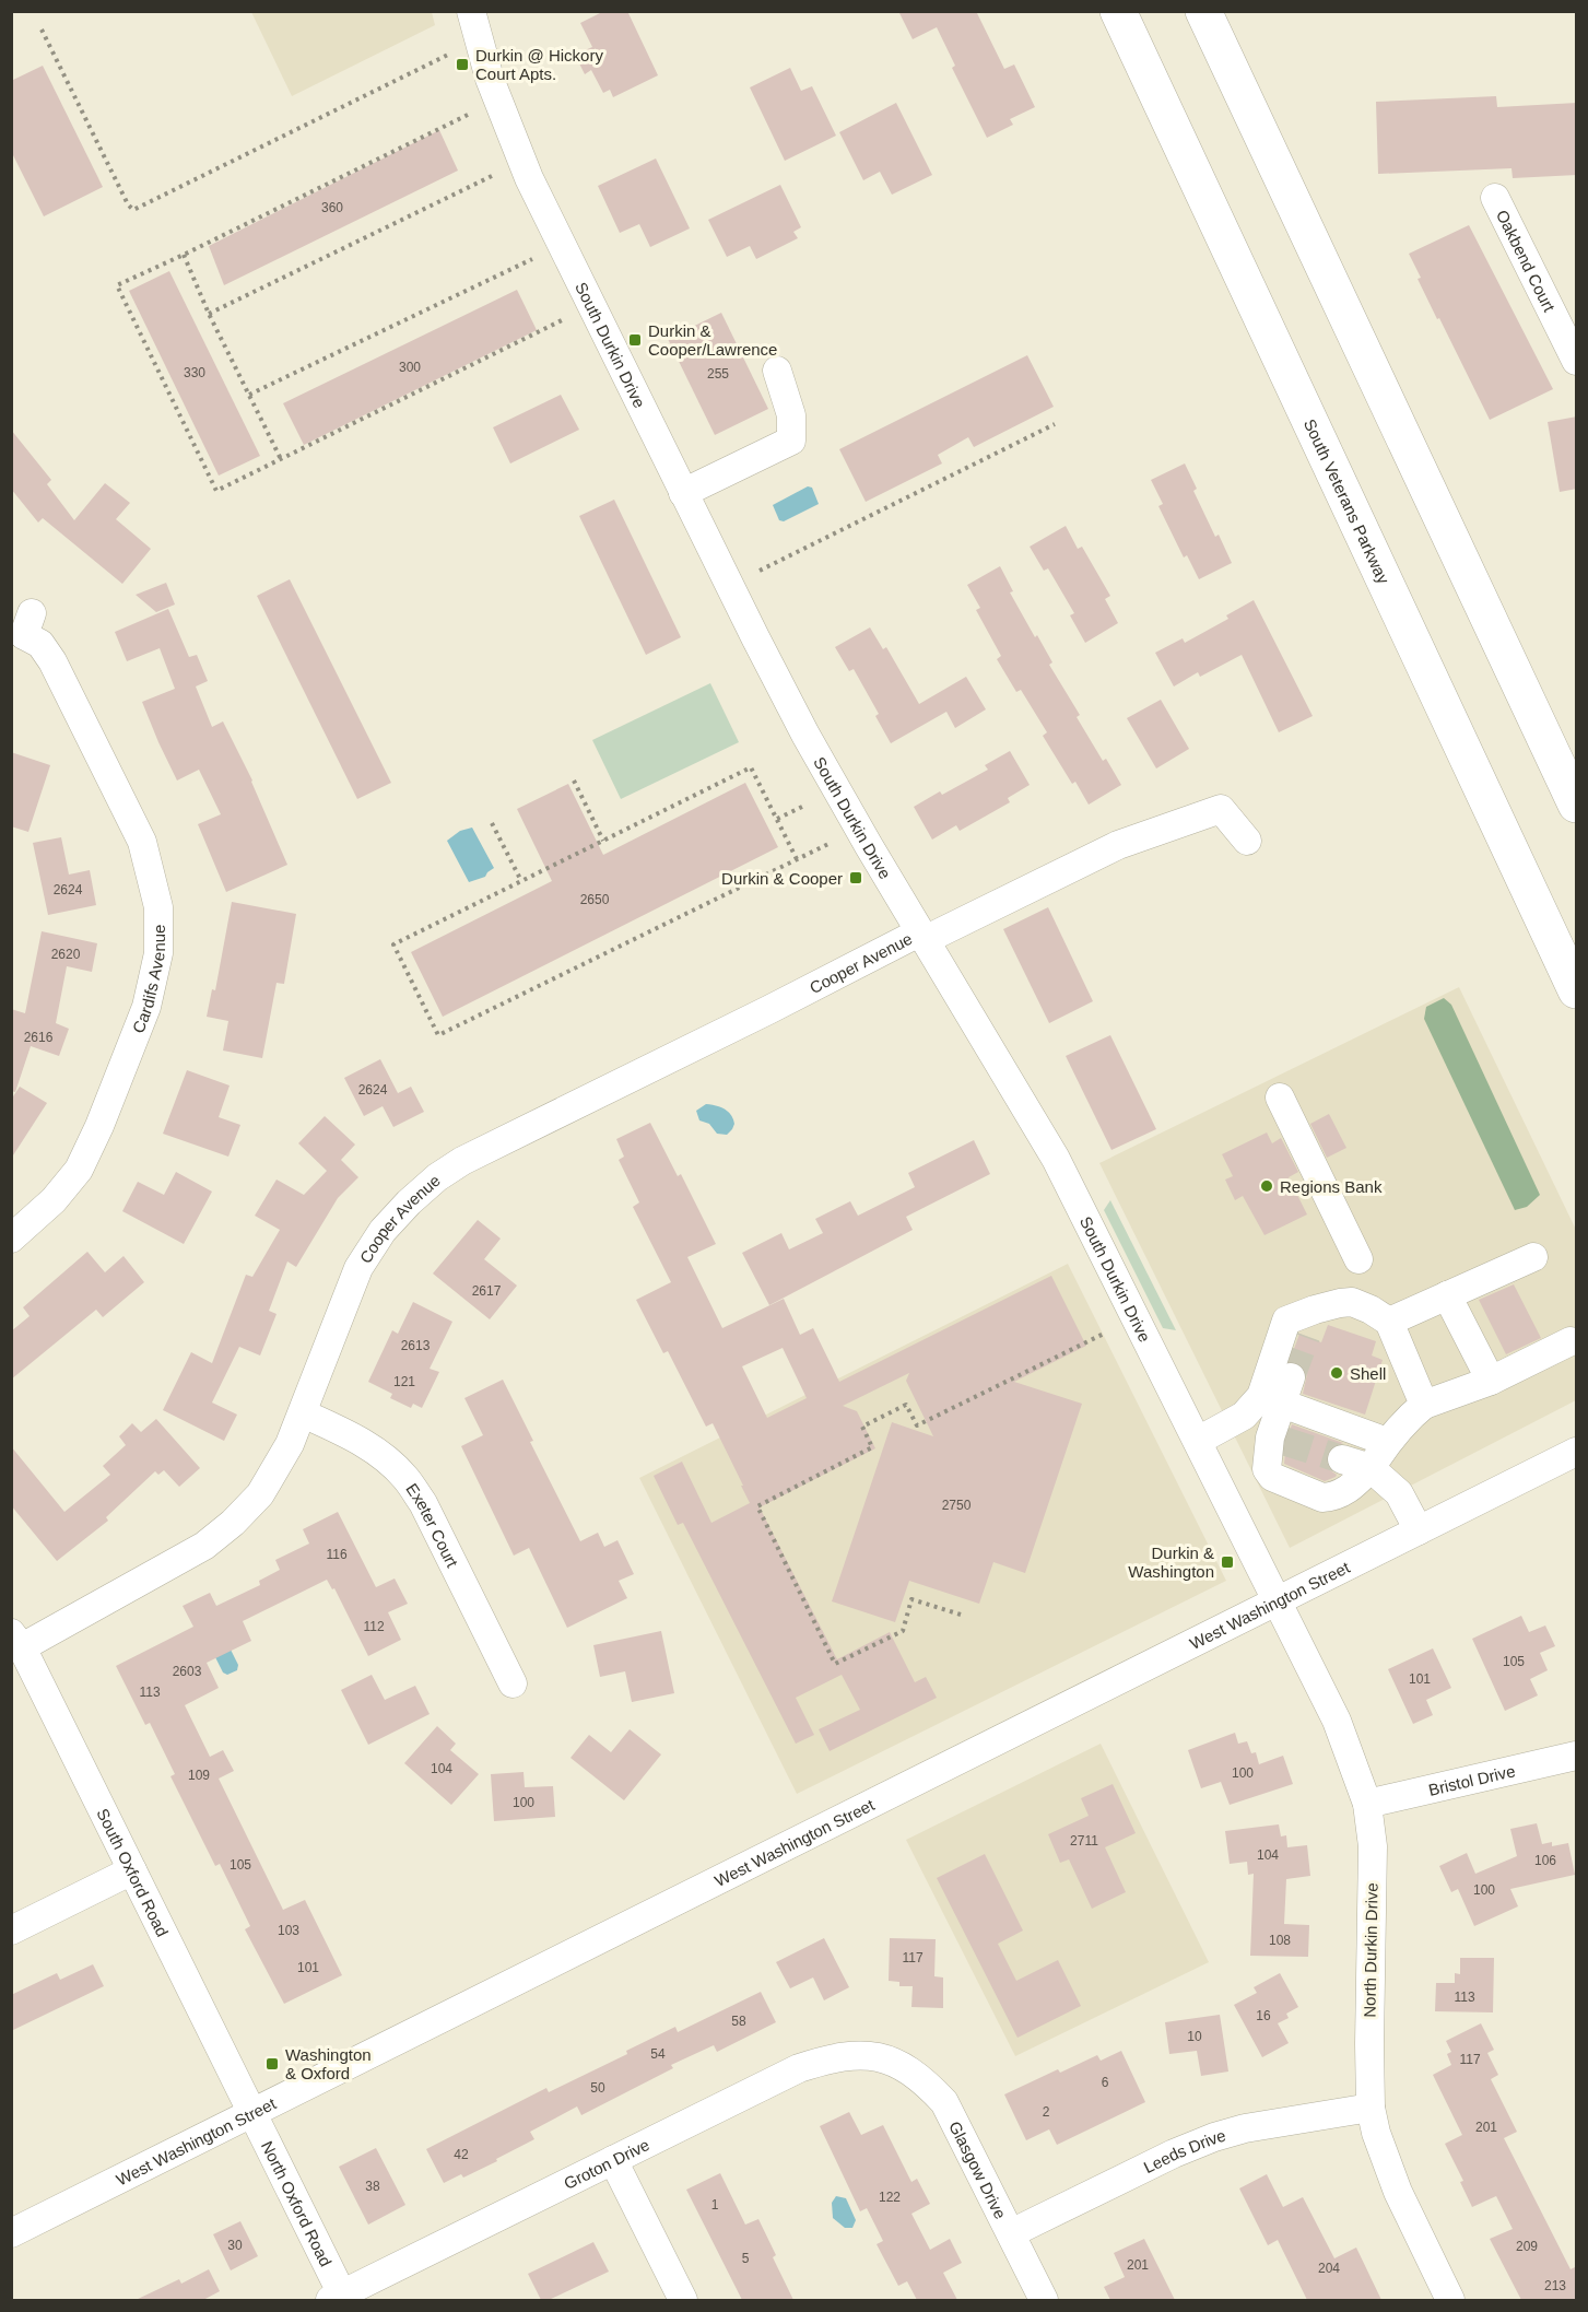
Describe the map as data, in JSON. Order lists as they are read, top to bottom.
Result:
{
  "streets": {
    "highway": ["South Veterans Parkway"],
    "street": [
      "Oakbend Court",
      "South Durkin Drive",
      "Cooper Avenue",
      "Cardifs Avenue",
      "Exeter Court",
      "West Washington Street",
      "Bristol Drive",
      "South Oxford Road",
      "North Durkin Drive",
      "Leeds Drive",
      "Groton Drive",
      "Glasgow Drive",
      "North Oxford Road"
    ]
  },
  "crossings": [
    ["South Durkin Drive", "Cooper Avenue"],
    ["South Durkin Drive", "West Washington Street"],
    ["South Durkin Drive", "North Durkin Drive"],
    ["Cooper Avenue", "Exeter Court"],
    ["Cooper Avenue", "South Oxford Road"],
    ["West Washington Street", "South Oxford Road"],
    ["West Washington Street", "North Durkin Drive"],
    ["West Washington Street", "North Oxford Road"],
    ["Bristol Drive", "North Durkin Drive"],
    ["South Oxford Road", "North Oxford Road"],
    ["North Durkin Drive", "Leeds Drive"],
    ["Leeds Drive", "Glasgow Drive"],
    ["Groton Drive", "Glasgow Drive"],
    ["Groton Drive", "North Oxford Road"]
  ],
  "places": {
    "transit": [
      "Durkin @ Hickory Court Apts.",
      "Durkin & Cooper/Lawrence",
      "Durkin & Cooper",
      "Durkin & Washington",
      "Washington & Oxford"
    ],
    "other": ["Regions Bank", "Shell"]
  },
  "house_numbers": [
    "360",
    "300",
    "330",
    "255",
    "2624",
    "2650",
    "2620",
    "2616",
    "2624",
    "2617",
    "2613",
    "121",
    "2750",
    "116",
    "112",
    "105",
    "2603",
    "101",
    "113",
    "104",
    "100",
    "109",
    "100",
    "2711",
    "104",
    "106",
    "105",
    "100",
    "103",
    "108",
    "117",
    "101",
    "113",
    "16",
    "58",
    "10",
    "54",
    "117",
    "6",
    "50",
    "2",
    "201",
    "42",
    "38",
    "122",
    "1",
    "30",
    "209",
    "5",
    "201",
    "204",
    "213"
  ]
}
